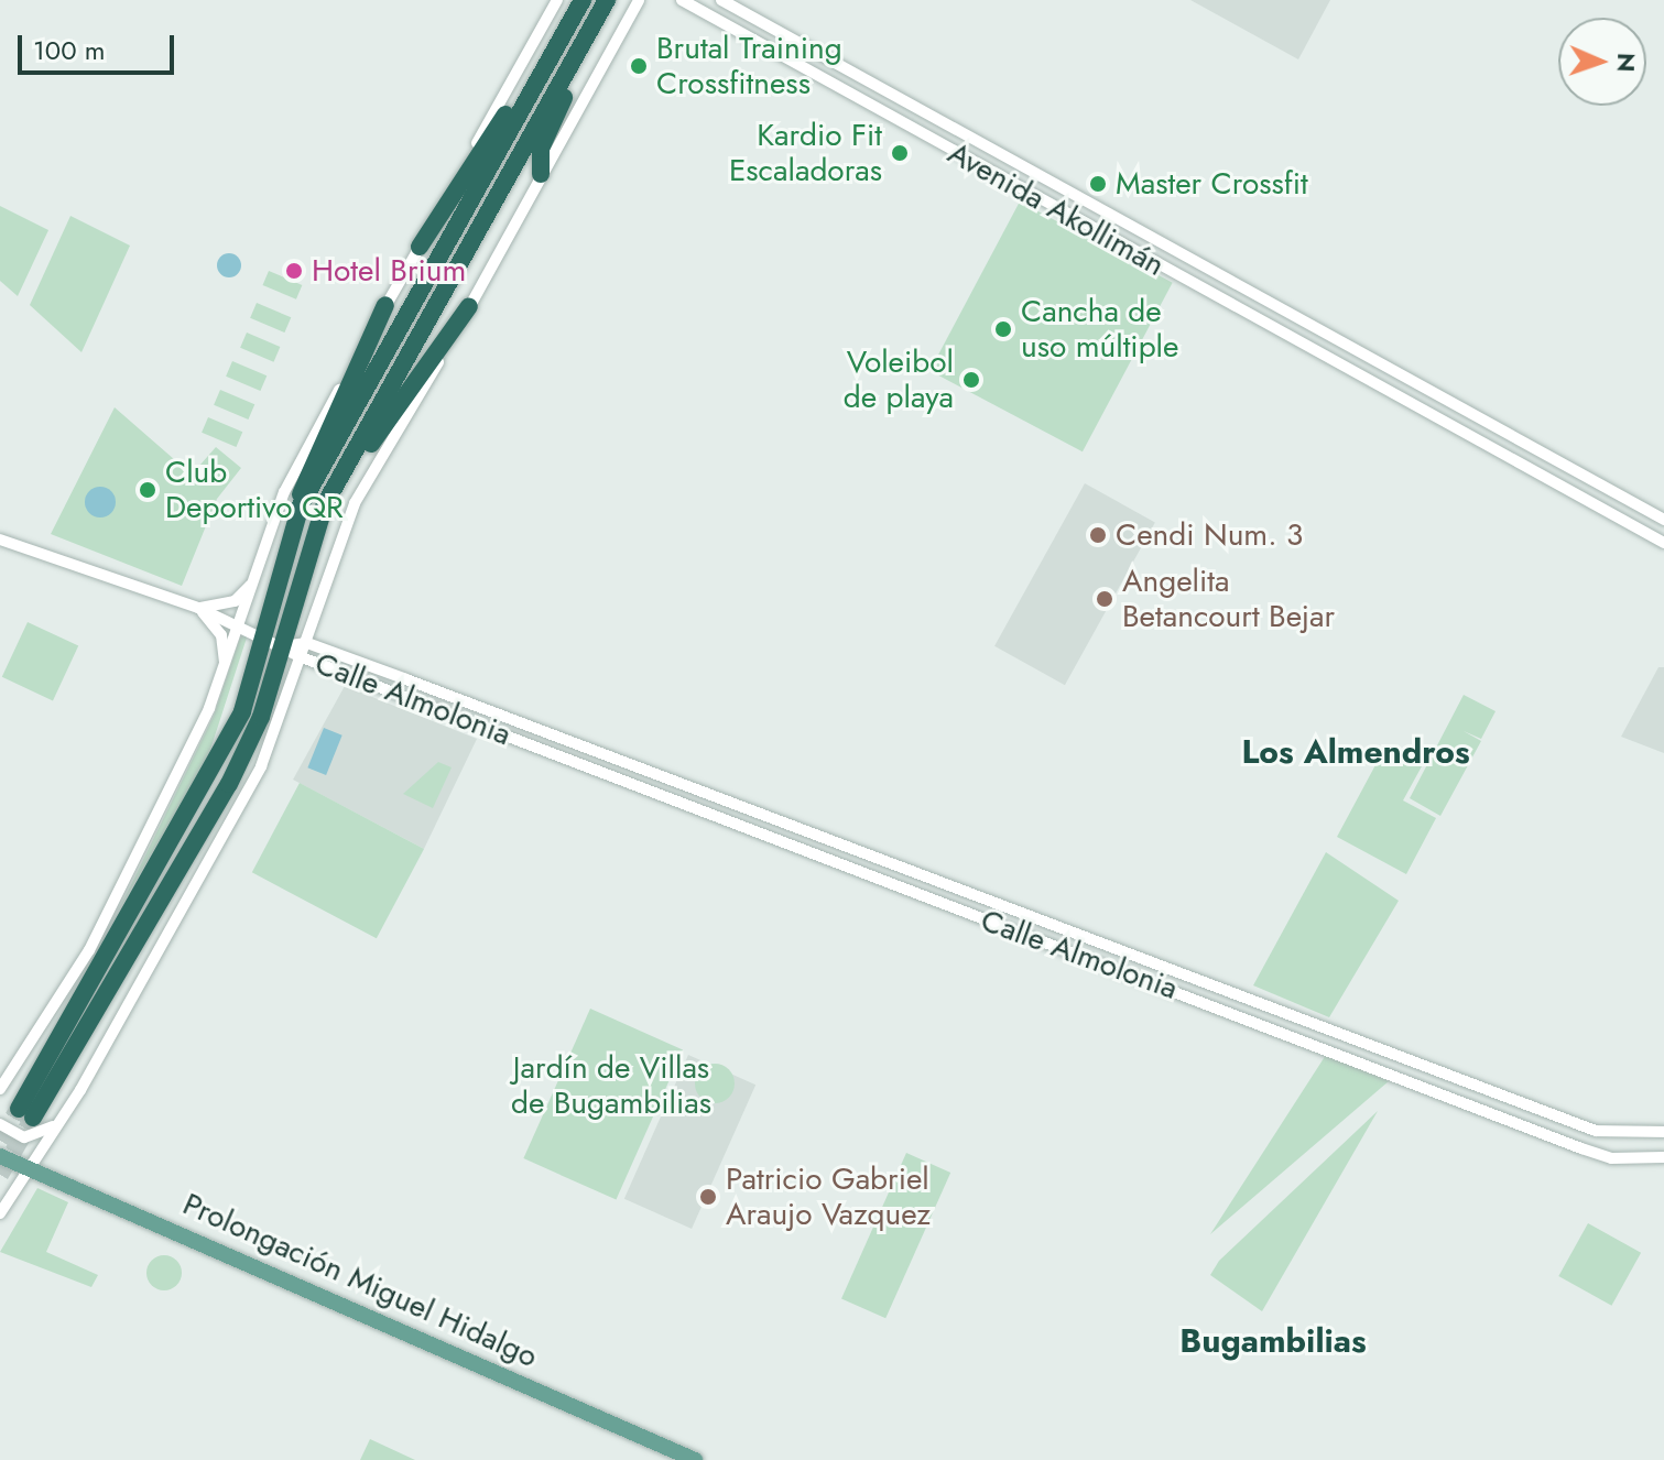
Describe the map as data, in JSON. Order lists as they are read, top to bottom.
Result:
{
  "streets": {
    "main road": ["Prolongación Miguel Hidalgo"],
    "street": ["Avenida Akollimán", "Calle Almolonia"]
  },
  "districts": ["Los Almendros", "Bugambilias"],
  "parks": ["Jardín de Villas de Bugambilias"],
  "places": [
    "Brutal Training Crossfitness",
    "Kardio Fit Escaladoras",
    "Master Crossfit",
    "Hotel Brium",
    "Cancha de uso múltiple",
    "Voleibol de playa",
    "Club Deportivo QR",
    "Cendi Num. 3",
    "Angelita Betancourt Bejar",
    "Patricio Gabriel Araujo Vazquez"
  ],
  "scale_bar": "100 m",
  "north": "right"
}
